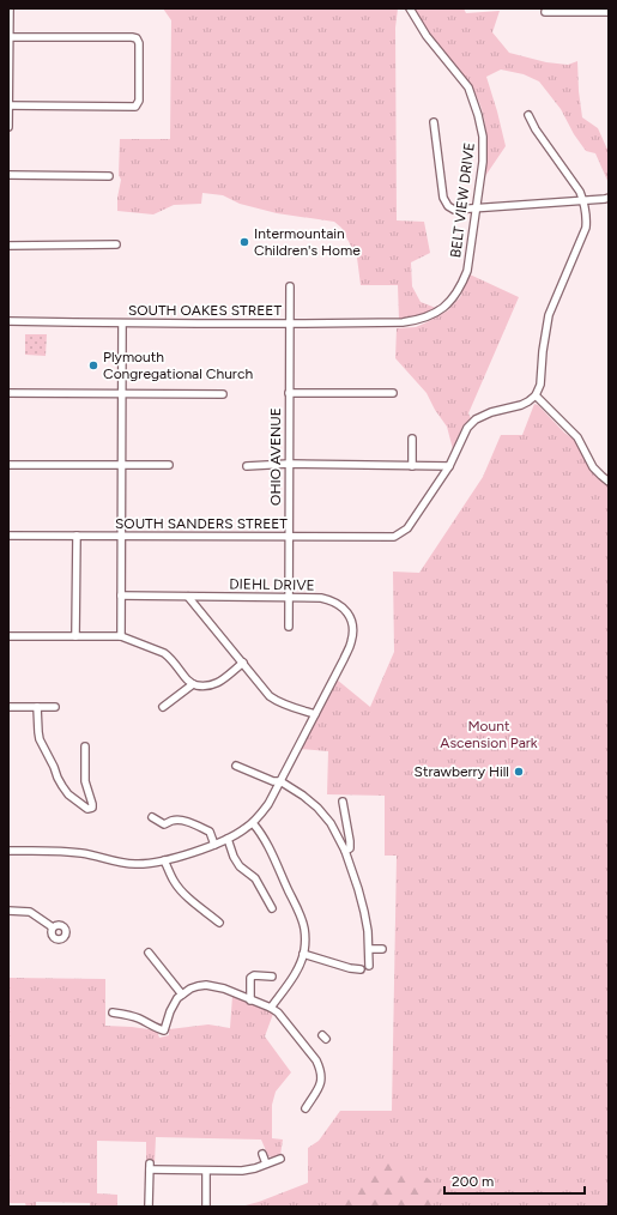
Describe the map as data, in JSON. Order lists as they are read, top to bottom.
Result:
{
  "streets": {
    "street": [
      "BELT VIEW DRIVE",
      "SOUTH OAKES STREET",
      "OHIO AVENUE",
      "SOUTH SANDERS STREET",
      "DIEHL DRIVE"
    ]
  },
  "crossings": [
    ["BELT VIEW DRIVE", "SOUTH OAKES STREET"],
    ["SOUTH OAKES STREET", "OHIO AVENUE"],
    ["OHIO AVENUE", "SOUTH SANDERS STREET"],
    ["OHIO AVENUE", "DIEHL DRIVE"]
  ],
  "parks": ["Mount Ascension Park"],
  "places": ["Intermountain Children's Home", "Plymouth Congregational Church", "Strawberry Hill"],
  "scale_bar": "200 m"
}
